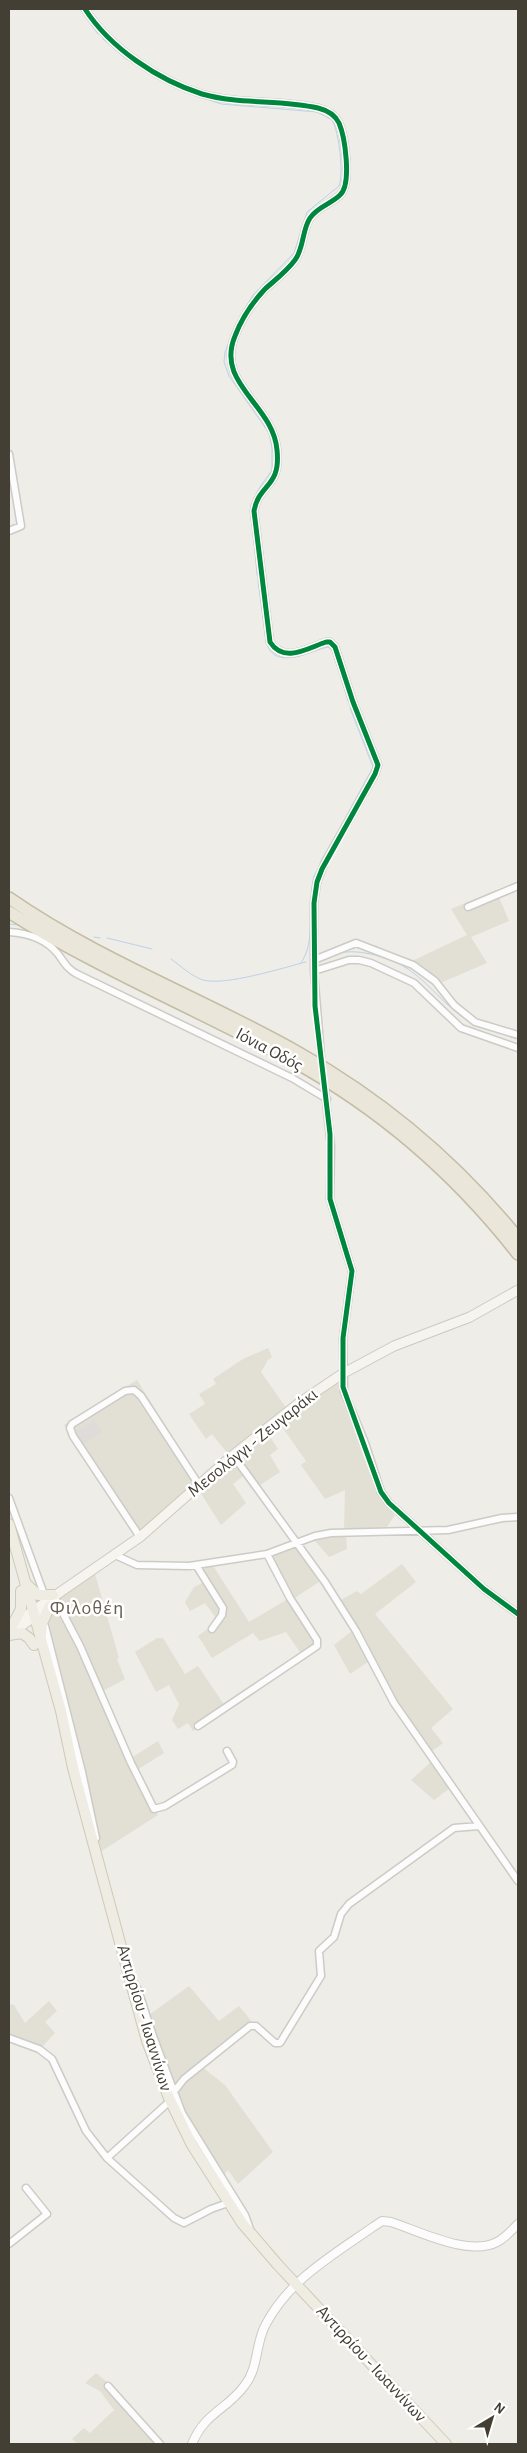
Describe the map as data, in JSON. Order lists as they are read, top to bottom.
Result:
{
  "streets": {
    "highway": ["Ιόνια Οδός"],
    "main road": ["Μεσολόγγι - Ζευγαράκι", "Αντιρρίου - Ιωαννίνων"]
  },
  "crossings": [
    ["Μεσολόγγι - Ζευγαράκι", "Αντιρρίου - Ιωαννίνων"]
  ],
  "districts": ["Φιλοθέη"],
  "north": "top right"
}
